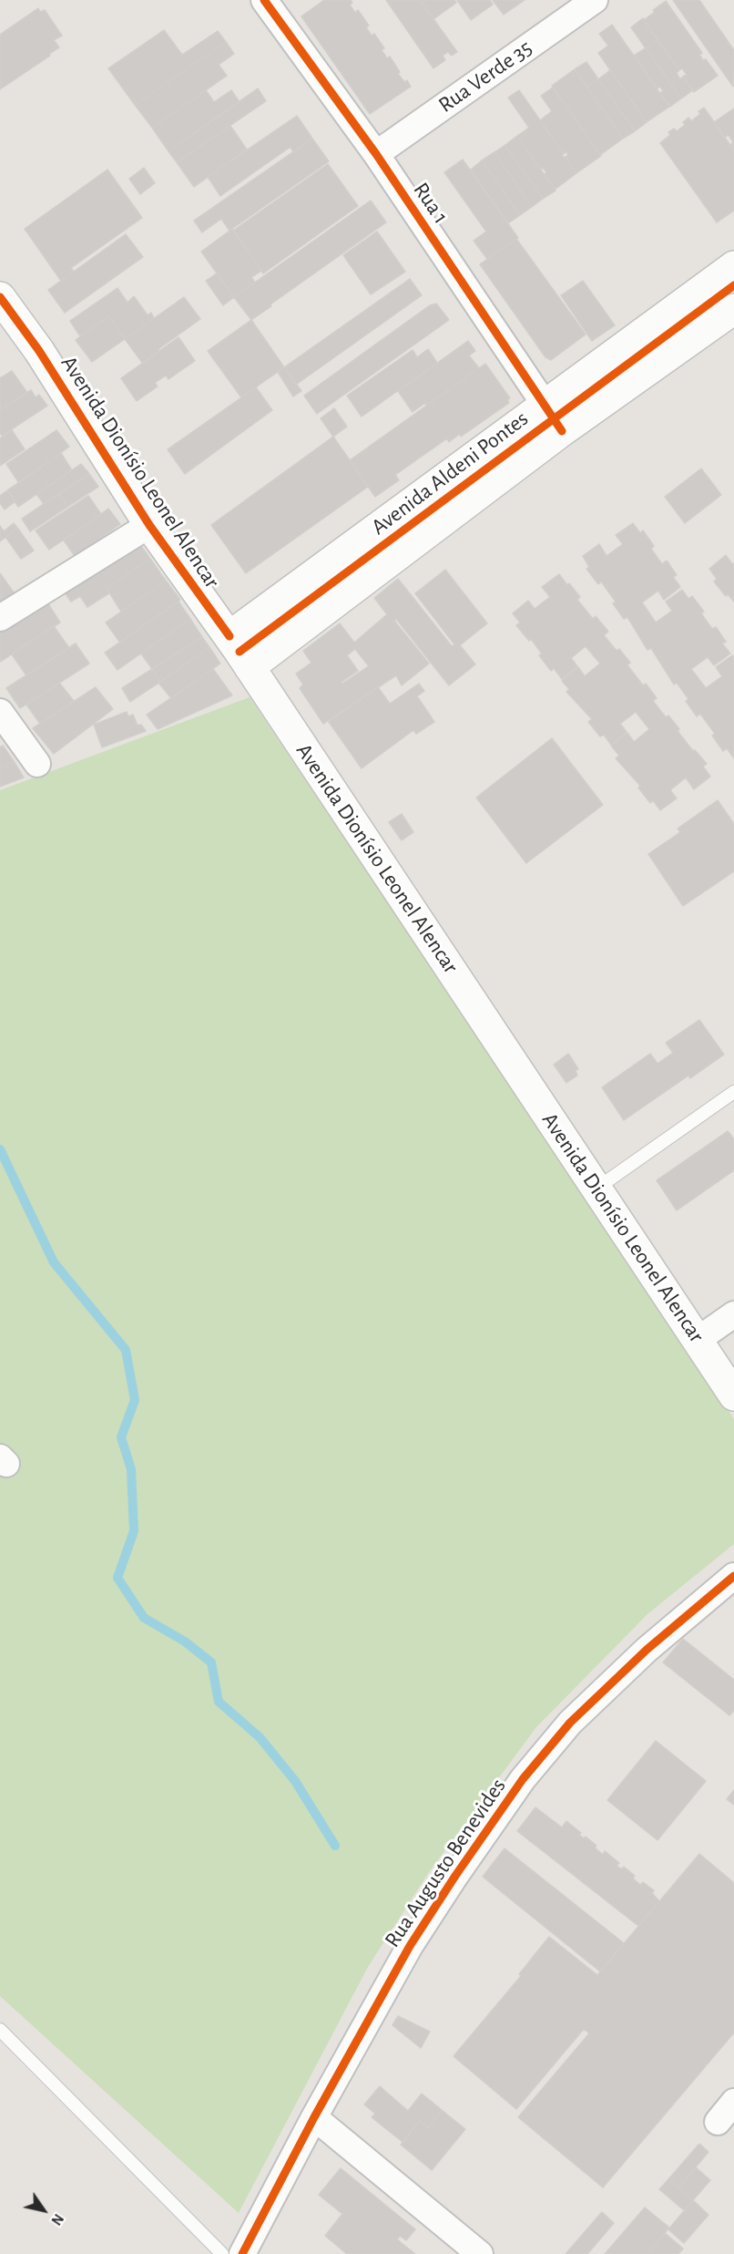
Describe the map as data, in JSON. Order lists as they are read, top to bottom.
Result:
{
  "streets": {
    "main road": ["Avenida Dionísio Leonel Alencar", "Avenida Aldeni Pontes"],
    "street": ["Rua Verde 35", "Rua 1", "Rua Augusto Benevides"]
  },
  "crossings": [
    ["Rua Verde 35", "Rua 1"],
    ["Rua 1", "Avenida Aldeni Pontes"],
    ["Avenida Dionísio Leonel Alencar", "Avenida Aldeni Pontes"]
  ],
  "north": "bottom right"
}
